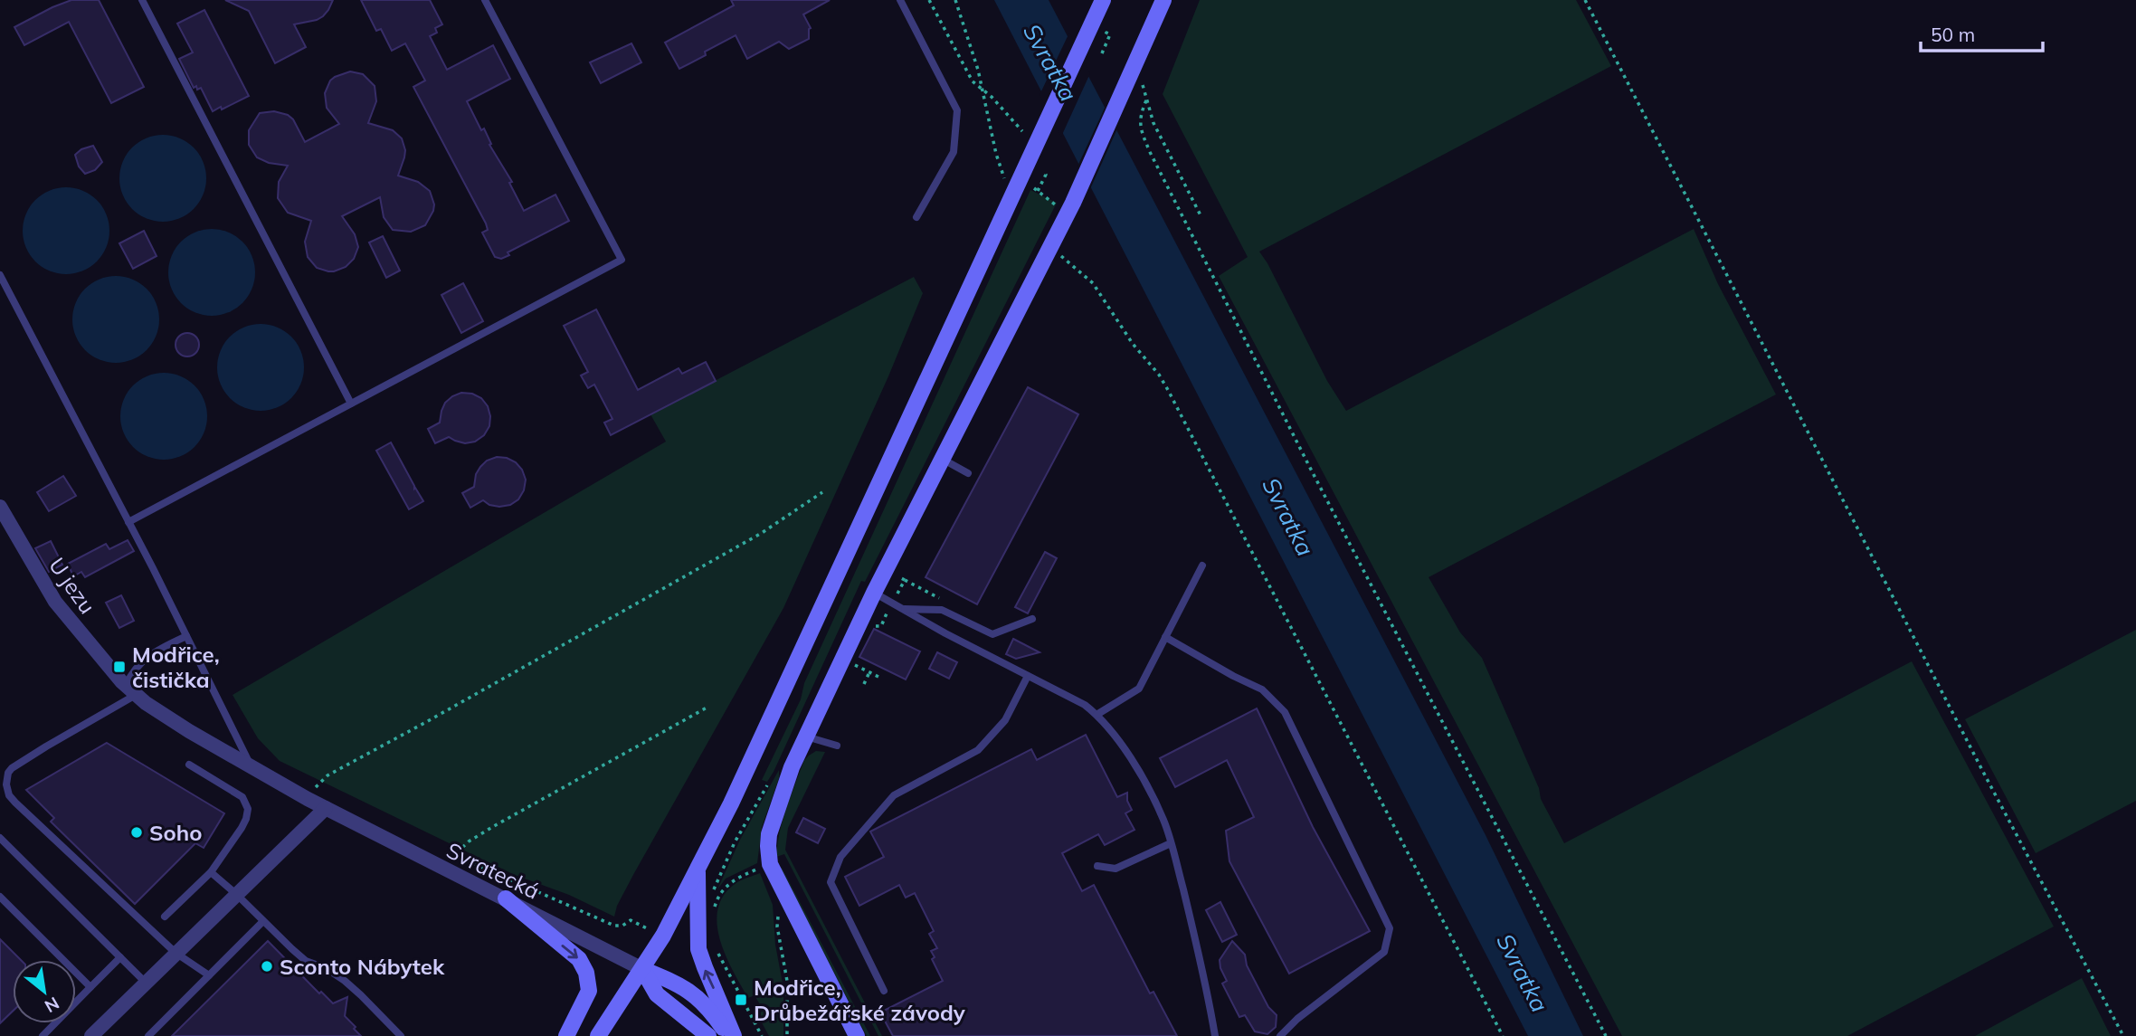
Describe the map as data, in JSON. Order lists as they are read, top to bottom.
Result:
{
  "streets": {
    "street": ["U jezu", "Svratecká"]
  },
  "crossings": [
    ["U jezu", "Svratecká"]
  ],
  "water": ["Svratka"],
  "places": {
    "transit": ["Modřice, čistička", "Modřice, Drůbežářské závody"],
    "other": ["Soho", "Sconto Nábytek"]
  },
  "scale_bar": "50 m",
  "north": "bottom right"
}
